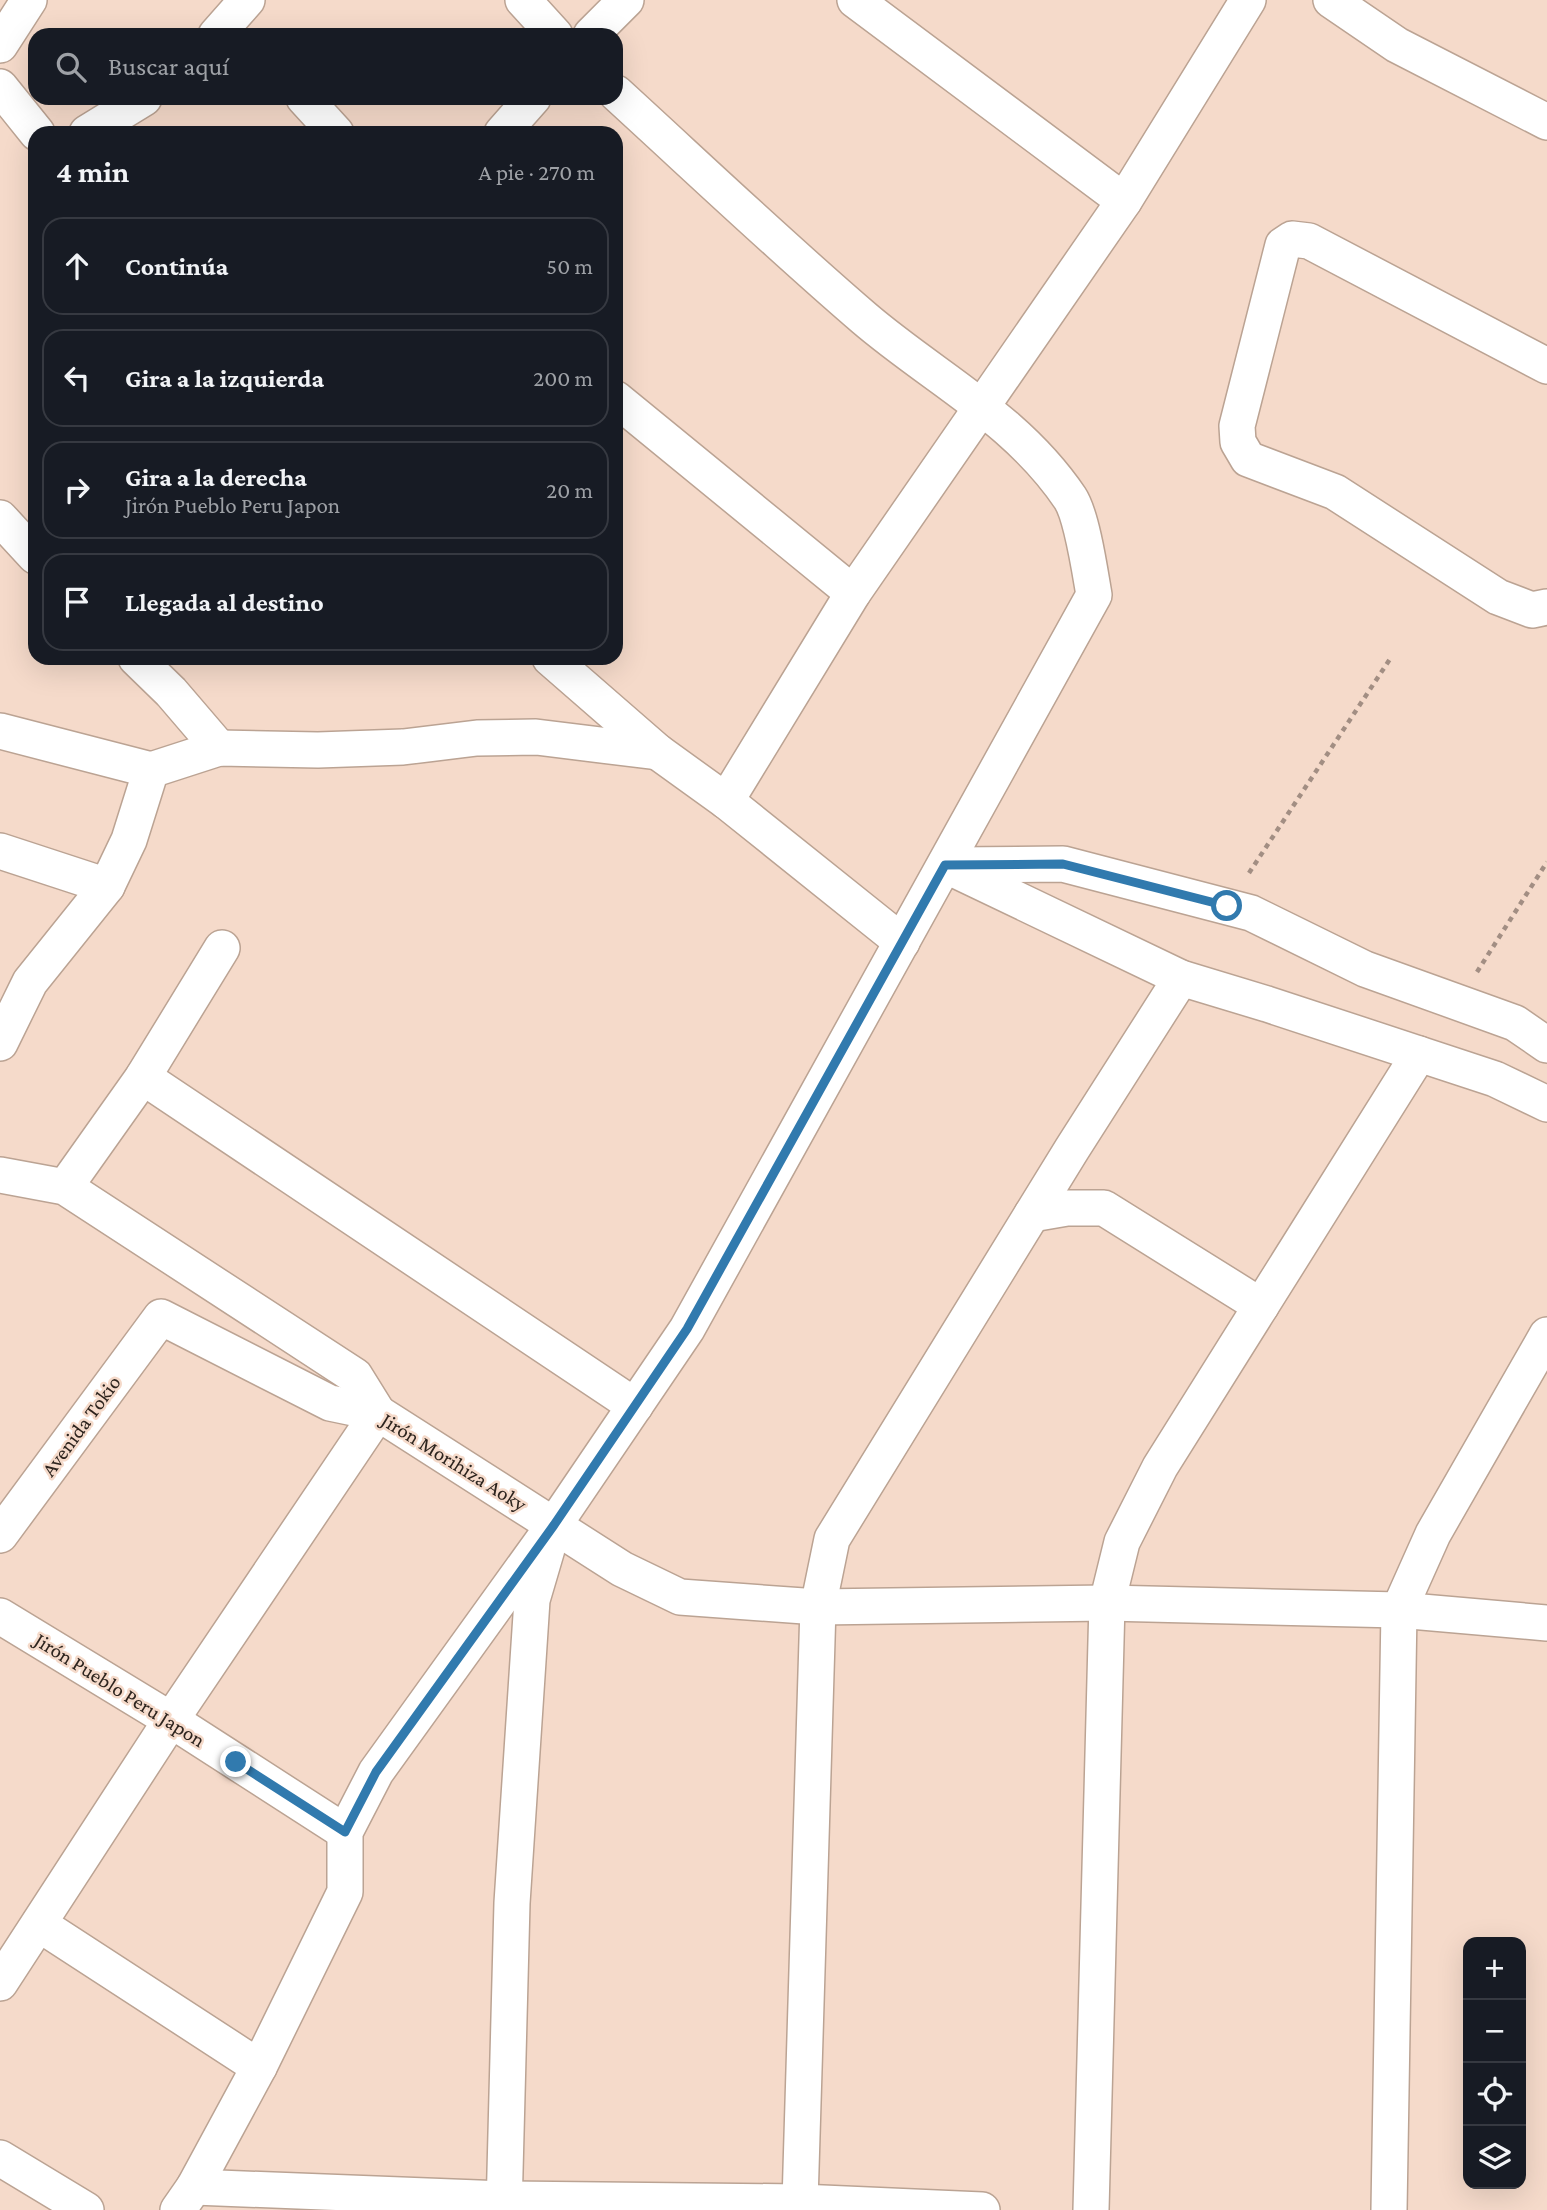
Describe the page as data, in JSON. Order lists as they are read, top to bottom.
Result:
{
  "streets": {
    "street": ["Avenida Tokio", "Jirón Morihiza Aoky", "Jirón Pueblo Peru Japon"]
  },
  "crossings": [
    ["Avenida Tokio", "Jirón Morihiza Aoky"]
  ],
  "page": {
    "search": "Buscar aquí",
    "heading": ["4 min", "A pie · 270 m"],
    "list": [
      ["Continúa", "50 m"],
      ["Gira a la izquierda", "200 m"],
      ["Gira a la derecha", "Jirón Pueblo Peru Japon", "20 m"],
      "Llegada al destino"
    ],
    "map_buttons": ["+", "−"]
  }
}
